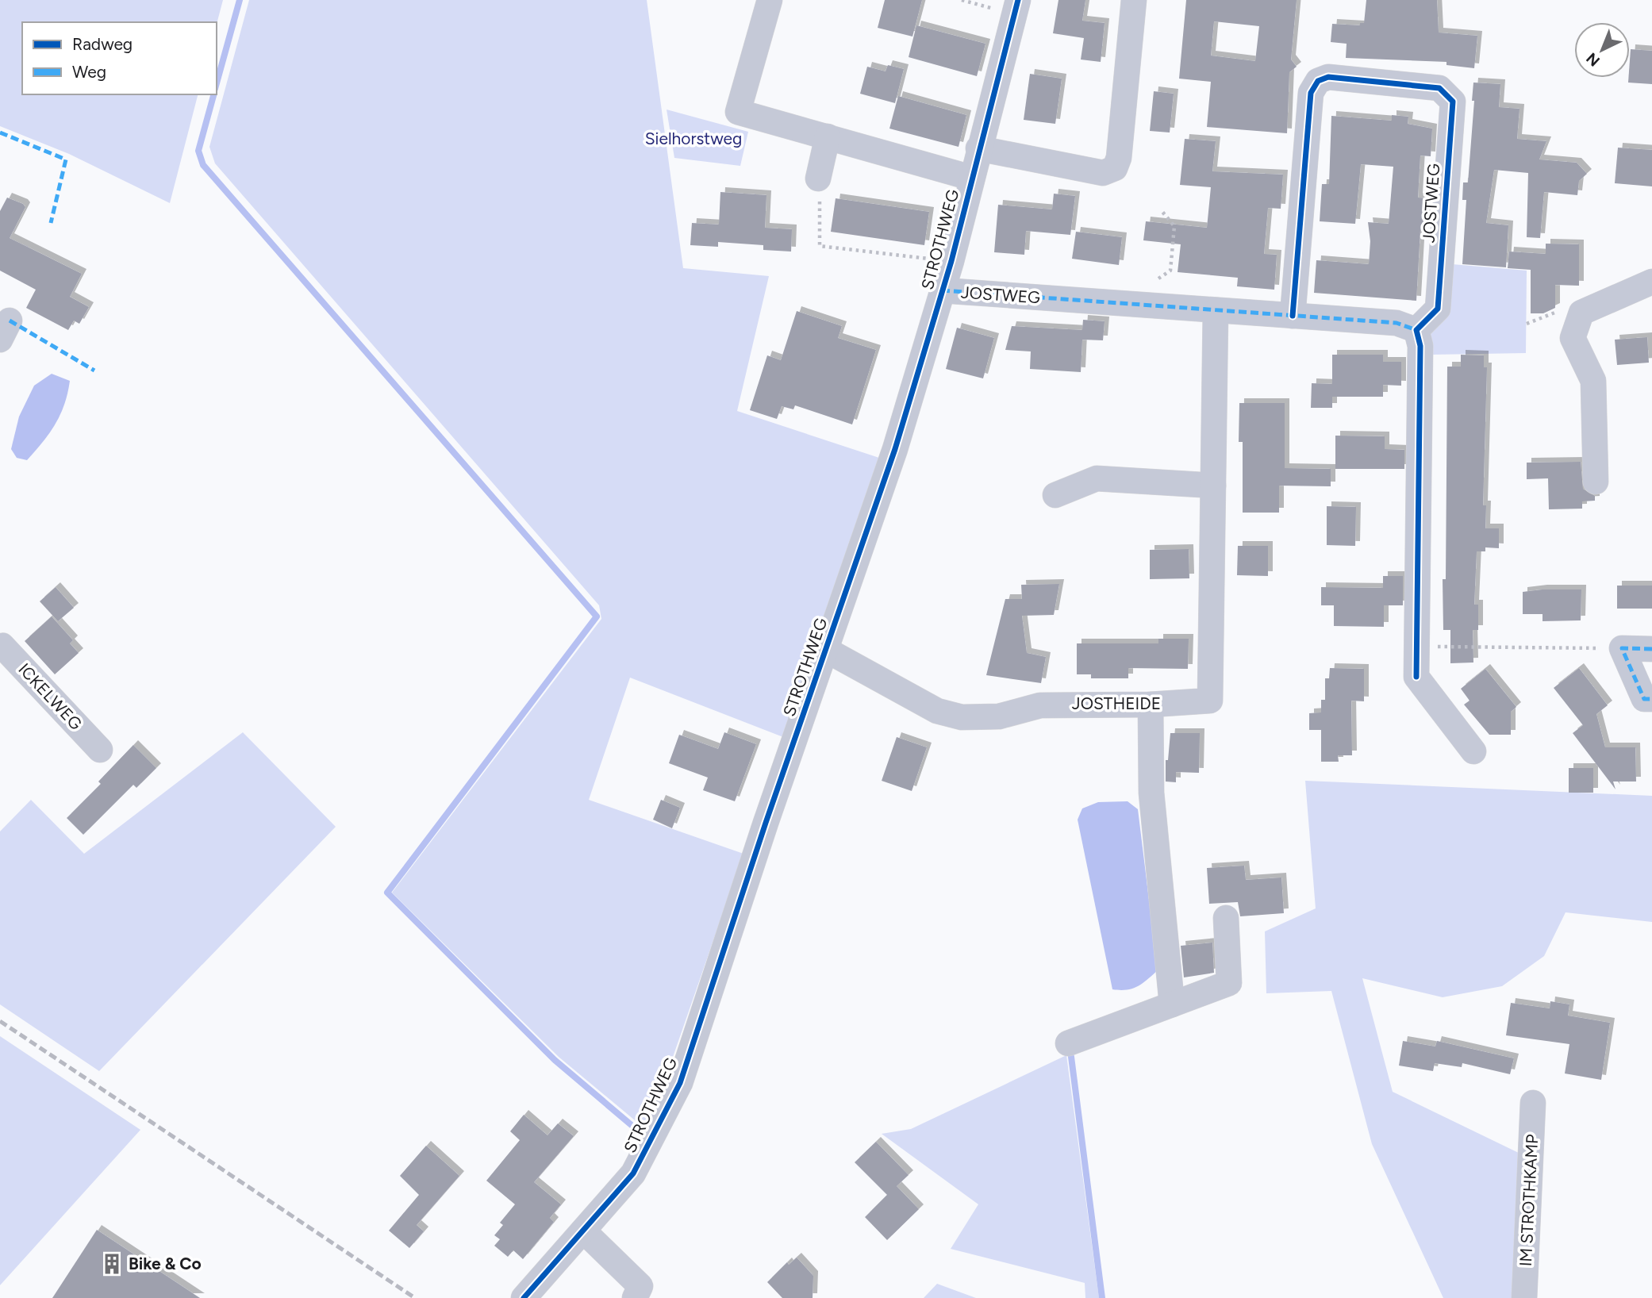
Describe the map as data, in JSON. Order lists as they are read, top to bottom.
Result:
{
  "streets": {
    "street": [
      "JOSTWEG",
      "STROTHWEG",
      "ICKELWEG",
      "JOSTHEIDE",
      "IM STROTHKAMP"
    ]
  },
  "crossings": [
    ["JOSTWEG", "STROTHWEG"],
    ["JOSTWEG", "JOSTHEIDE"],
    ["STROTHWEG", "JOSTHEIDE"]
  ],
  "parks": ["Sielhorstweg"],
  "places": {
    "building": ["Bike & Co"]
  },
  "legend": ["Radweg", "Weg"],
  "north": "bottom left"
}
